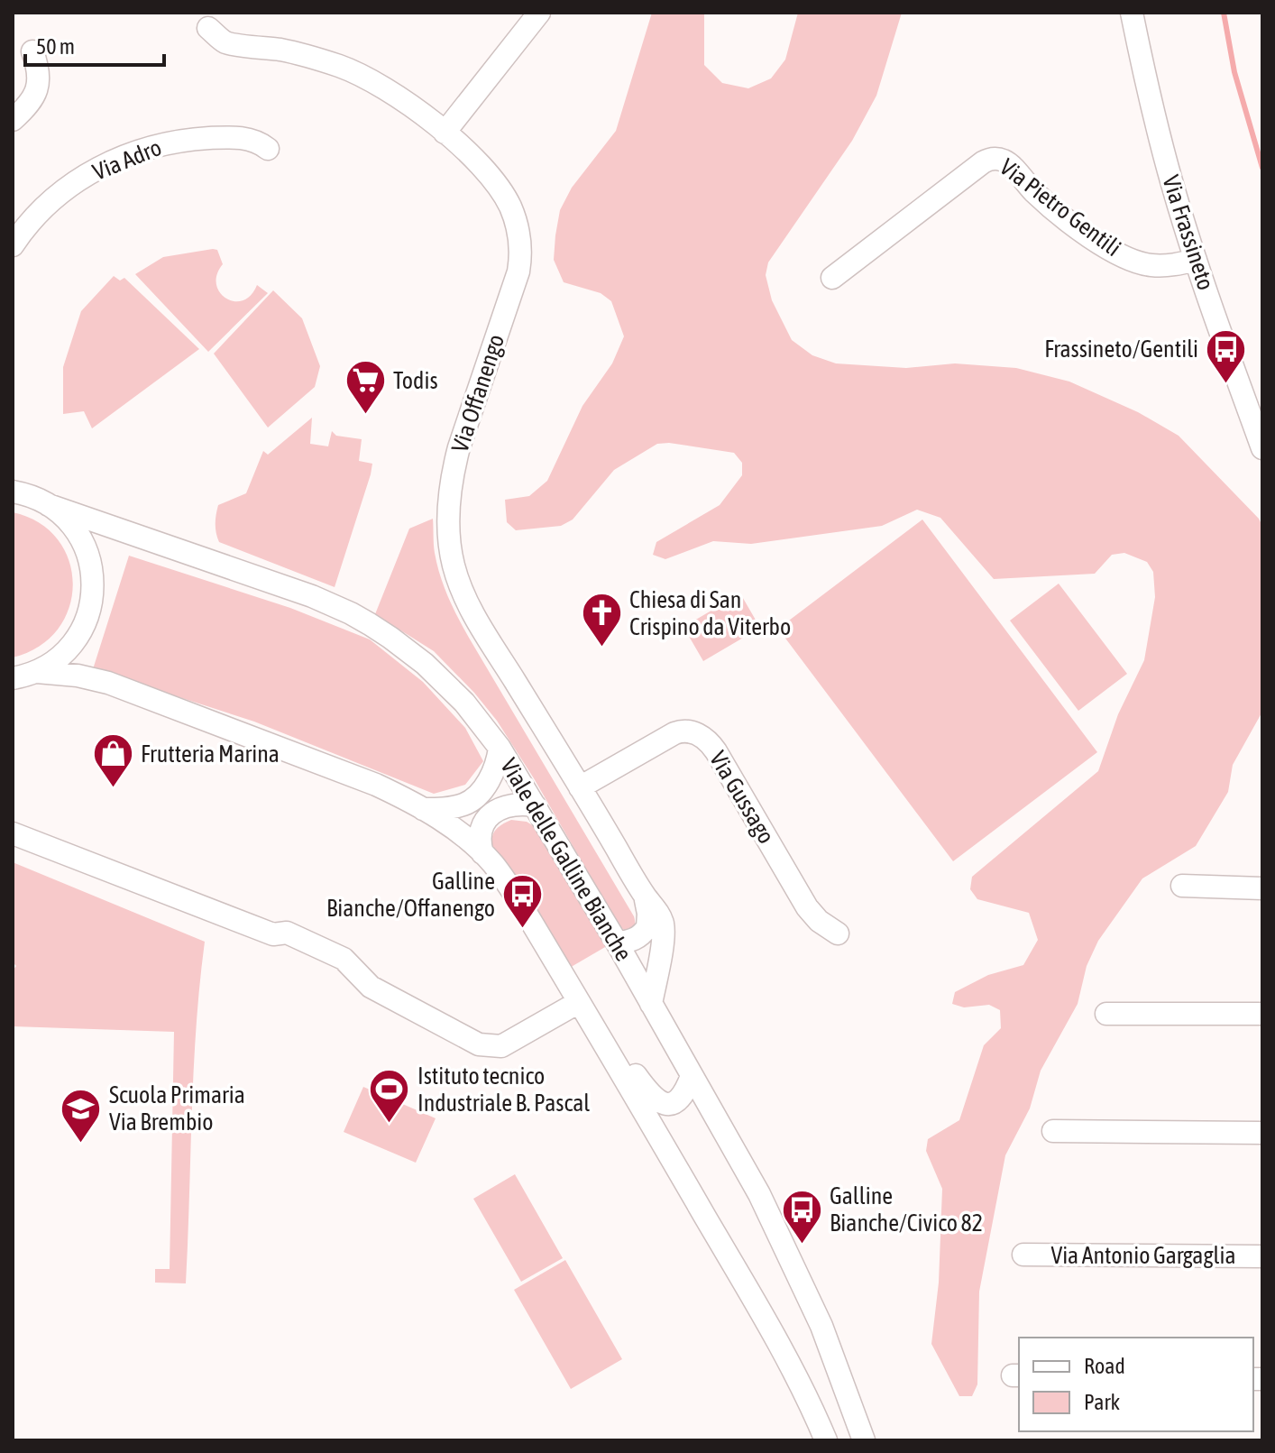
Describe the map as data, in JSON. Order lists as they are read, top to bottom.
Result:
{
  "streets": {
    "street": [
      "Via Adro",
      "Via Pietro Gentili",
      "Via Frassineto",
      "Via Offanengo",
      "Via Gussago",
      "Viale delle Galline Bianche",
      "Via Antonio Gargaglia"
    ]
  },
  "crossings": [
    ["Via Pietro Gentili", "Via Frassineto"],
    ["Via Offanengo", "Via Gussago"],
    ["Via Offanengo", "Viale delle Galline Bianche"]
  ],
  "places": {
    "bus stop": ["Frassineto/Gentili", "Galline Bianche/Offanengo", "Galline Bianche/Civico 82"],
    "supermarket": ["Todis"],
    "church": ["Chiesa di San Crispino da Viterbo"],
    "shop": ["Frutteria Marina"],
    "sports": ["Istituto tecnico Industriale B. Pascal"],
    "school or university": ["Scuola Primaria Via Brembio"]
  },
  "legend": ["Road", "Park"],
  "scale_bar": "50 m"
}
